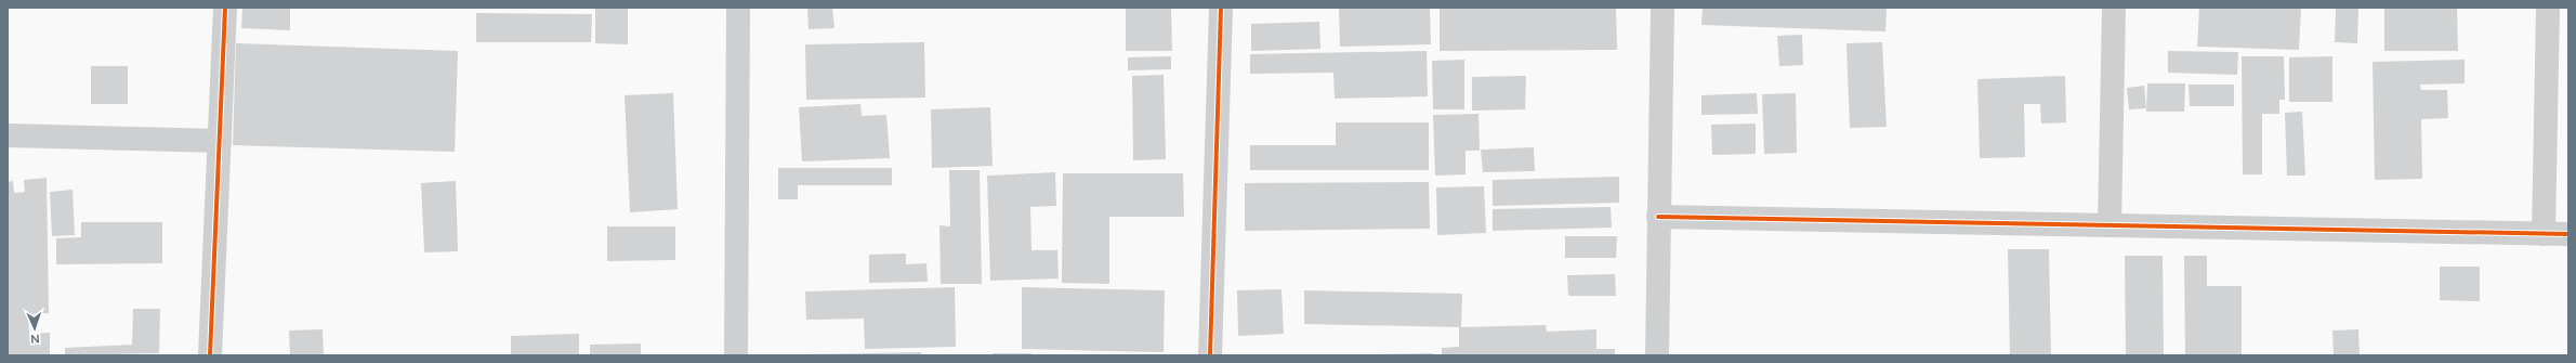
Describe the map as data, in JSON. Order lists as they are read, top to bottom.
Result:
{
  "north": "bottom"
}
